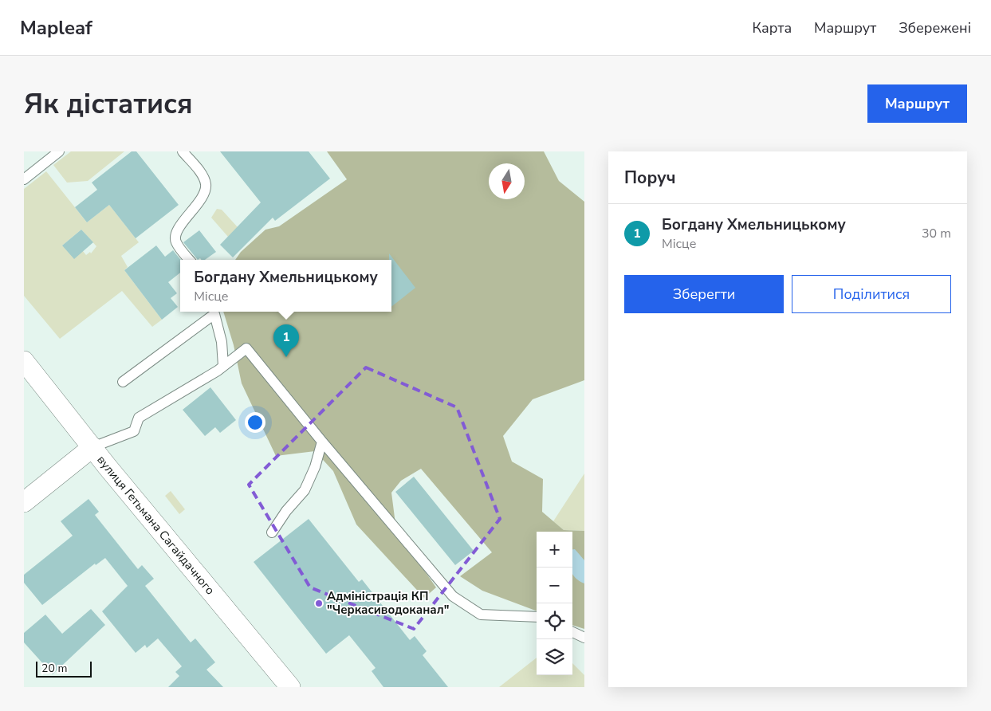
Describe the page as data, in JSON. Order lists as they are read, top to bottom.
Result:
{
  "streets": {
    "street": ["вулиця Гетьмана Сагайдачного"]
  },
  "places": ["Адміністрація КП \"Черкасиводоканал\""],
  "scale_bar": "20 m",
  "north": "bottom",
  "page": {
    "header": "Mapleaf",
    "nav": ["Карта", "Маршрут", "Збережені"],
    "buttons": [
      "Маршрут",
      ["Зберегти", "Поділитися"]
    ],
    "title": "Як дістатися",
    "heading": "Поруч",
    "list": [
      {
        "mark": "1",
        "name": "Богдану Хмельницькому",
        "note": "Місце",
        "value": "30 m"
      }
    ],
    "popup": ["Богдану Хмельницькому", "Місце"],
    "pins": "1",
    "map_buttons": ["+", "−"],
    "scale": "20 m"
  }
}
